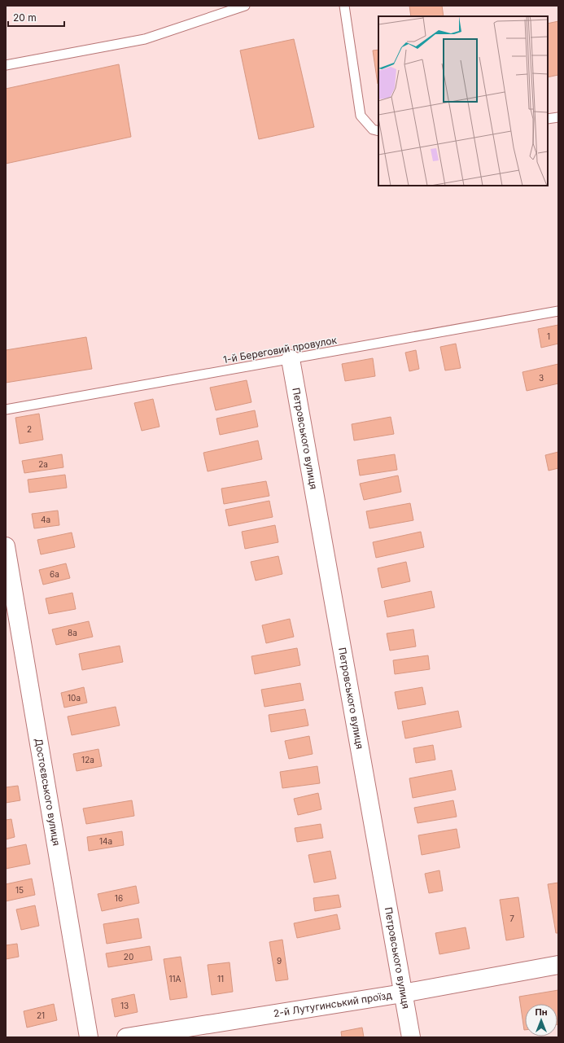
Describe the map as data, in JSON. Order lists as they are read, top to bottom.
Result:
{
  "streets": {
    "street": ["Петровського вулиця", "Достоєвського вулиця", "2-й Лутугинський проїзд"],
    "lane": ["1-й Береговий провулок"]
  },
  "crossings": [
    ["1-й Береговий провулок", "Петровського вулиця"],
    ["Петровського вулиця", "2-й Лутугинський проїзд"]
  ],
  "house_numbers": [
    "1",
    "3",
    "2",
    "2а",
    "4а",
    "6а",
    "8а",
    "10а",
    "12а",
    "14а",
    "15",
    "16",
    "7",
    "20",
    "9",
    "11А",
    "11",
    "13",
    "21"
  ],
  "scale_bar": "20 m",
  "north": "top"
}
